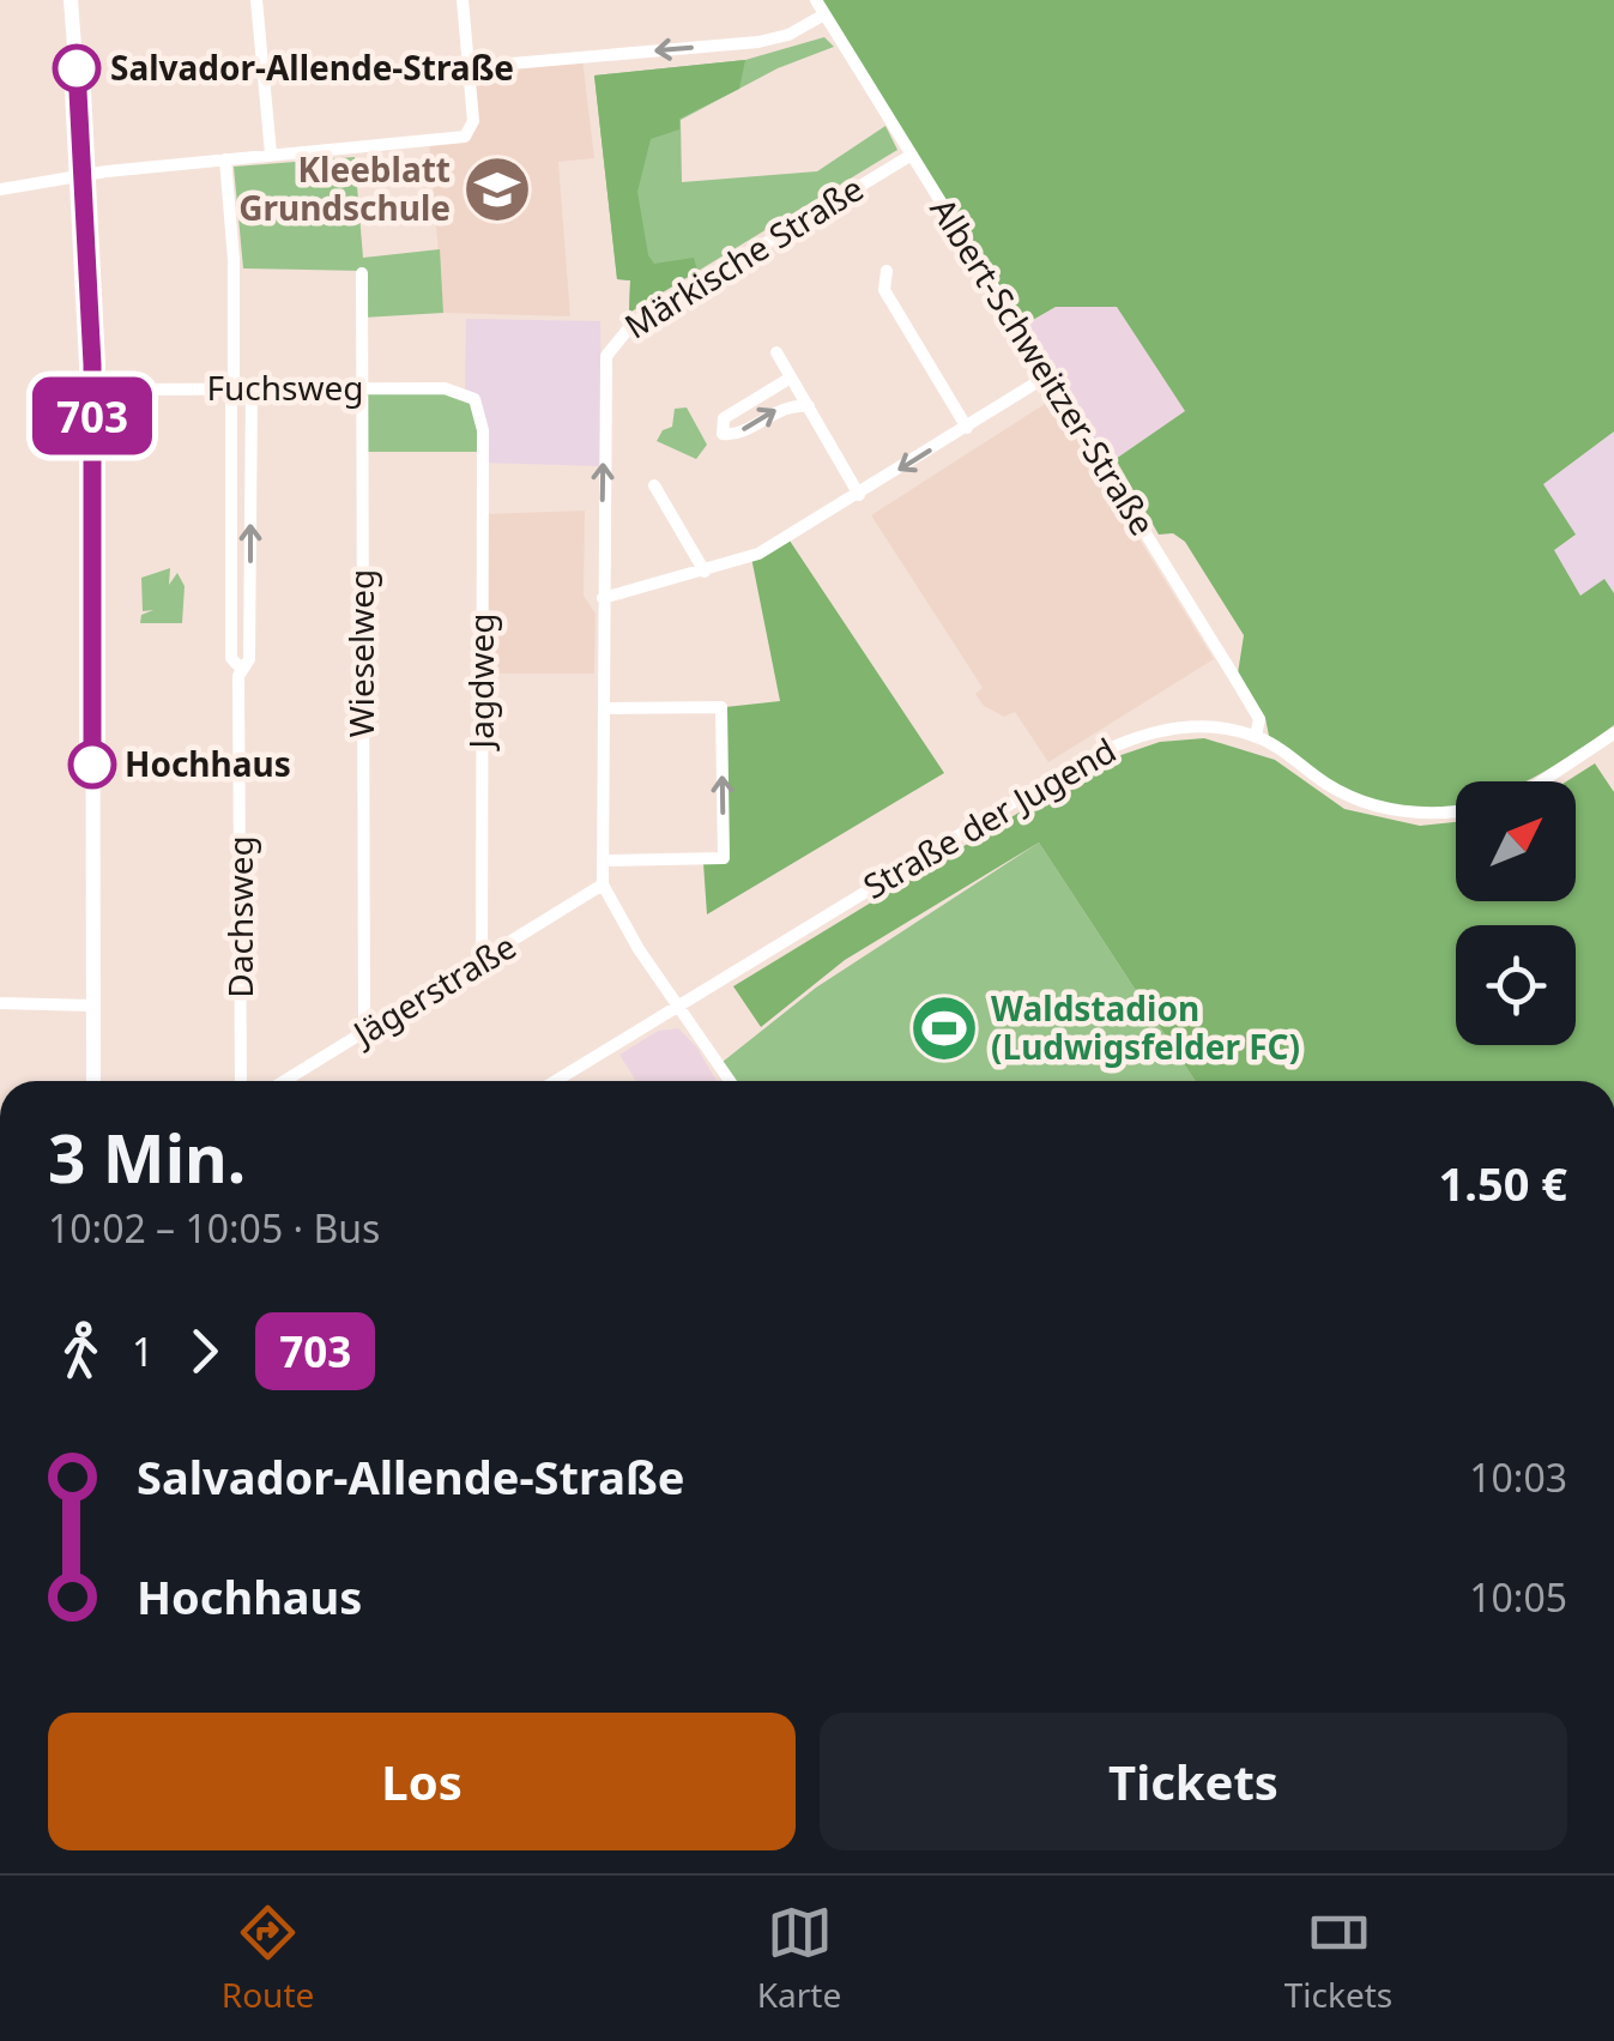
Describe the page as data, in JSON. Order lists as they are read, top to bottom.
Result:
{
  "streets": {
    "street": [
      "Märkische Straße",
      "Albert-Schweitzer-Straße",
      "Fuchsweg",
      "Wieselweg",
      "Jagdweg",
      "Straße der Jugend",
      "Dachsweg",
      "Jägerstraße"
    ]
  },
  "crossings": [
    ["Märkische Straße", "Albert-Schweitzer-Straße"],
    ["Märkische Straße", "Jägerstraße"],
    ["Albert-Schweitzer-Straße", "Straße der Jugend"],
    ["Fuchsweg", "Wieselweg"],
    ["Fuchsweg", "Jagdweg"],
    ["Fuchsweg", "Dachsweg"],
    ["Wieselweg", "Jägerstraße"],
    ["Jagdweg", "Jägerstraße"]
  ],
  "one_way": ["Märkische Straße"],
  "places": {
    "other": ["Salvador-Allende-Straße", "Hochhaus"],
    "school or university": ["Kleeblatt Grundschule"],
    "sports": ["Waldstadion (Ludwigsfelder FC)"]
  },
  "lines": ["bus line 703"],
  "north": "top right",
  "page": {
    "on_map": "703",
    "heading": ["3 Min.", "10:02 – 10:05 · Bus", "1.50 €"],
    "legs": ["1", "703"],
    "list": [
      {
        "name": "Salvador-Allende-Straße",
        "value": "10:03"
      },
      {
        "name": "Hochhaus",
        "value": "10:05"
      }
    ],
    "buttons": ["Los", "Tickets"],
    "tabs": ["Route", "Karte", "Tickets"]
  }
}
